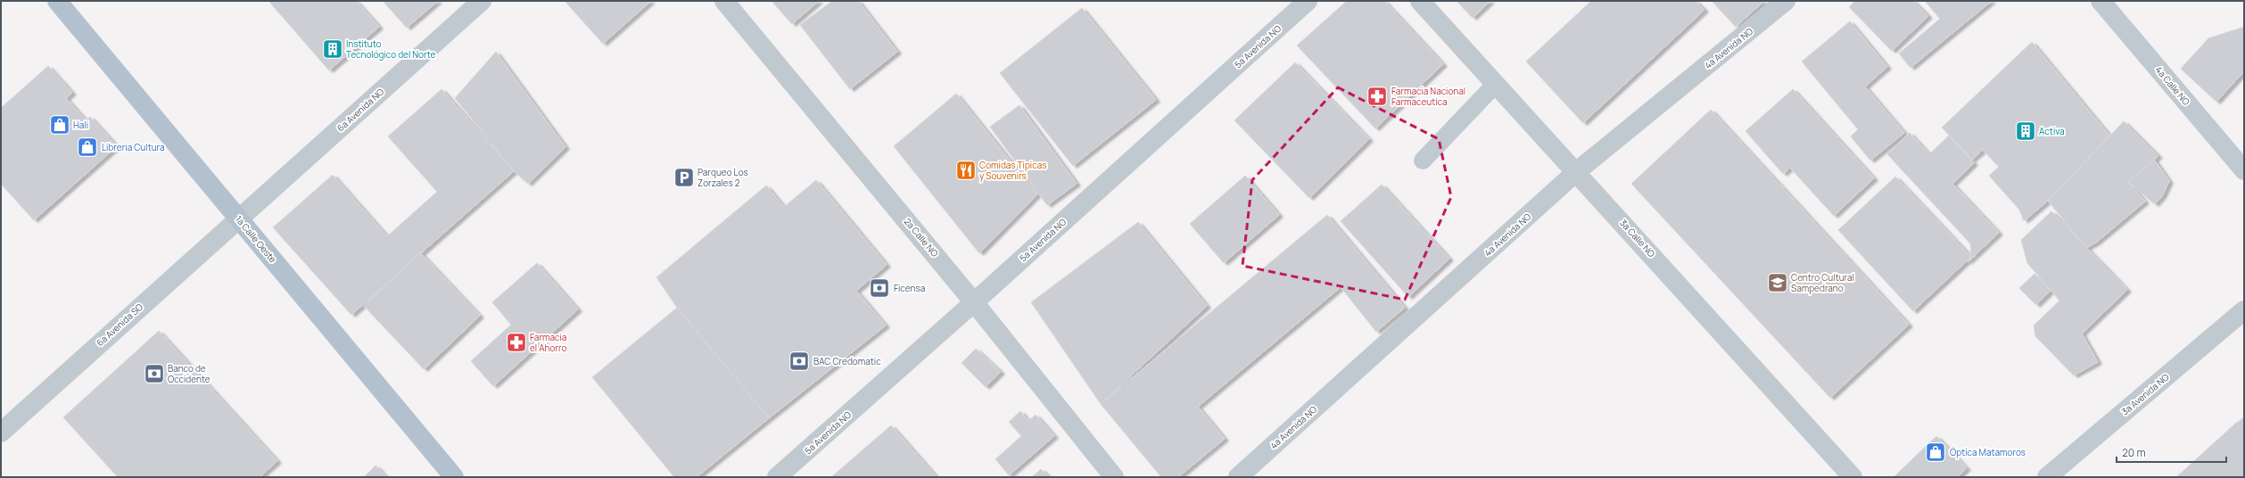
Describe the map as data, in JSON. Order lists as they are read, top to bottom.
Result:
{
  "streets": {
    "main road": ["1a Calle Oeste"],
    "street": [
      "5a Avenida NO",
      "4a Avenida NO",
      "4a Calle NO",
      "6a Avenida NO",
      "2a Calle NO",
      "3a Calle NO",
      "6a Avenida SO",
      "3a Avenida NO"
    ]
  },
  "crossings": [
    ["5a Avenida NO", "2a Calle NO"],
    ["4a Avenida NO", "3a Calle NO"],
    ["6a Avenida NO", "1a Calle Oeste"],
    ["6a Avenida NO", "6a Avenida SO"],
    ["1a Calle Oeste", "6a Avenida SO"]
  ],
  "places": {
    "building": ["Instituto Tecnológico del Norte", "Activa"],
    "pharmacy": ["Farmacia Nacional Farmaceutica", "Farmacia el Ahorro"],
    "shop": ["Hali", "Libreria Cultura", "Óptica Matamoros"],
    "restaurant": ["Comidas Tipicas y Souvenirs"],
    "parking": ["Parqueo Los Zorzales 2"],
    "school or university": ["Centro Cultural Sampedrano"],
    "bank": ["Ficensa", "BAC Credomatic", "Banco de Occidente"]
  },
  "scale_bar": "20 m"
}
